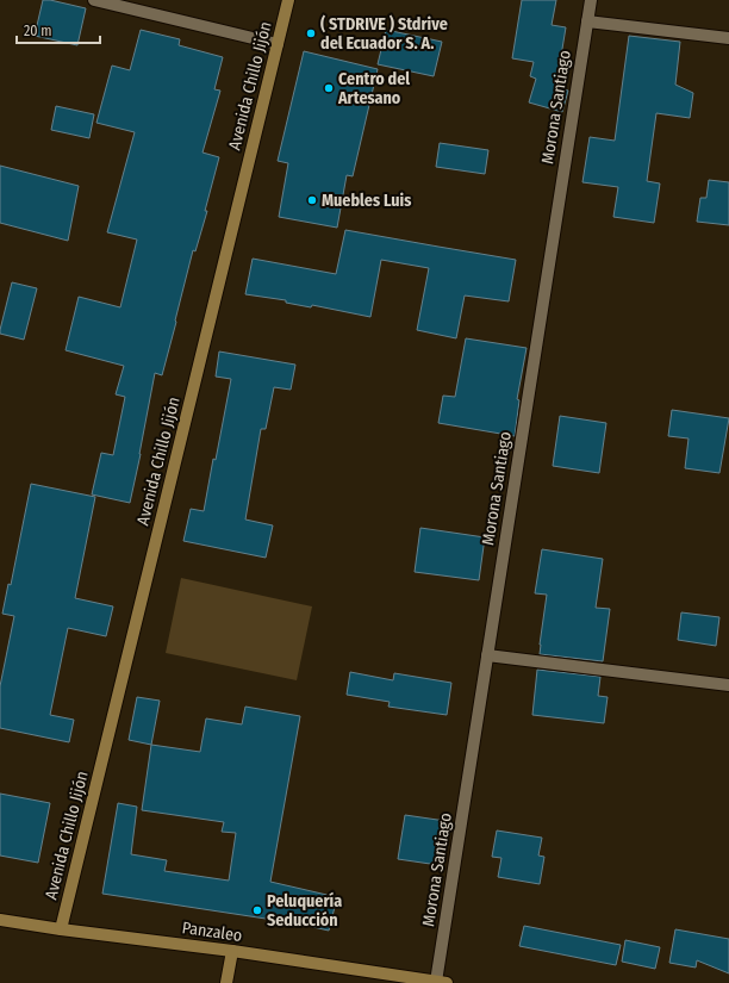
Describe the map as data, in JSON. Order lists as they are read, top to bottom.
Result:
{
  "streets": {
    "street": ["Avenida Chillo Jijón", "Morona Santiago", "Panzaleo"]
  },
  "crossings": [
    ["Avenida Chillo Jijón", "Panzaleo"],
    ["Morona Santiago", "Panzaleo"]
  ],
  "places": [
    "( STDRIVE ) Stdrive del Ecuador S. A.",
    "Centro del Artesano",
    "Muebles Luis",
    "Peluquería Seducción"
  ],
  "scale_bar": "20 m"
}
